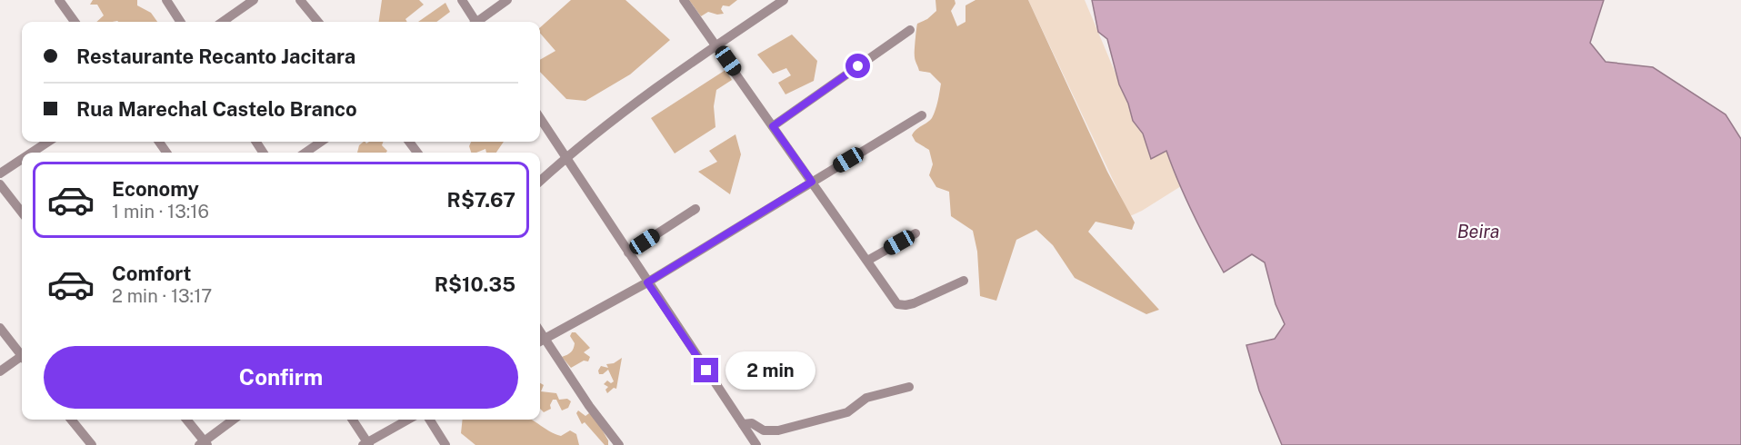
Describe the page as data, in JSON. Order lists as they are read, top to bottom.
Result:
{
  "water": ["Beira"],
  "page": {
    "banner": ["Restaurante Recanto Jacitara", "Rua Marechal Castelo Branco"],
    "list": [
      {
        "name": "Economy",
        "note": "1 min · 13:16",
        "value": "R$7.67"
      },
      {
        "name": "Comfort",
        "note": "2 min · 13:17",
        "value": "R$10.35"
      }
    ],
    "buttons": "Confirm",
    "bubble": "2 min"
  }
}
